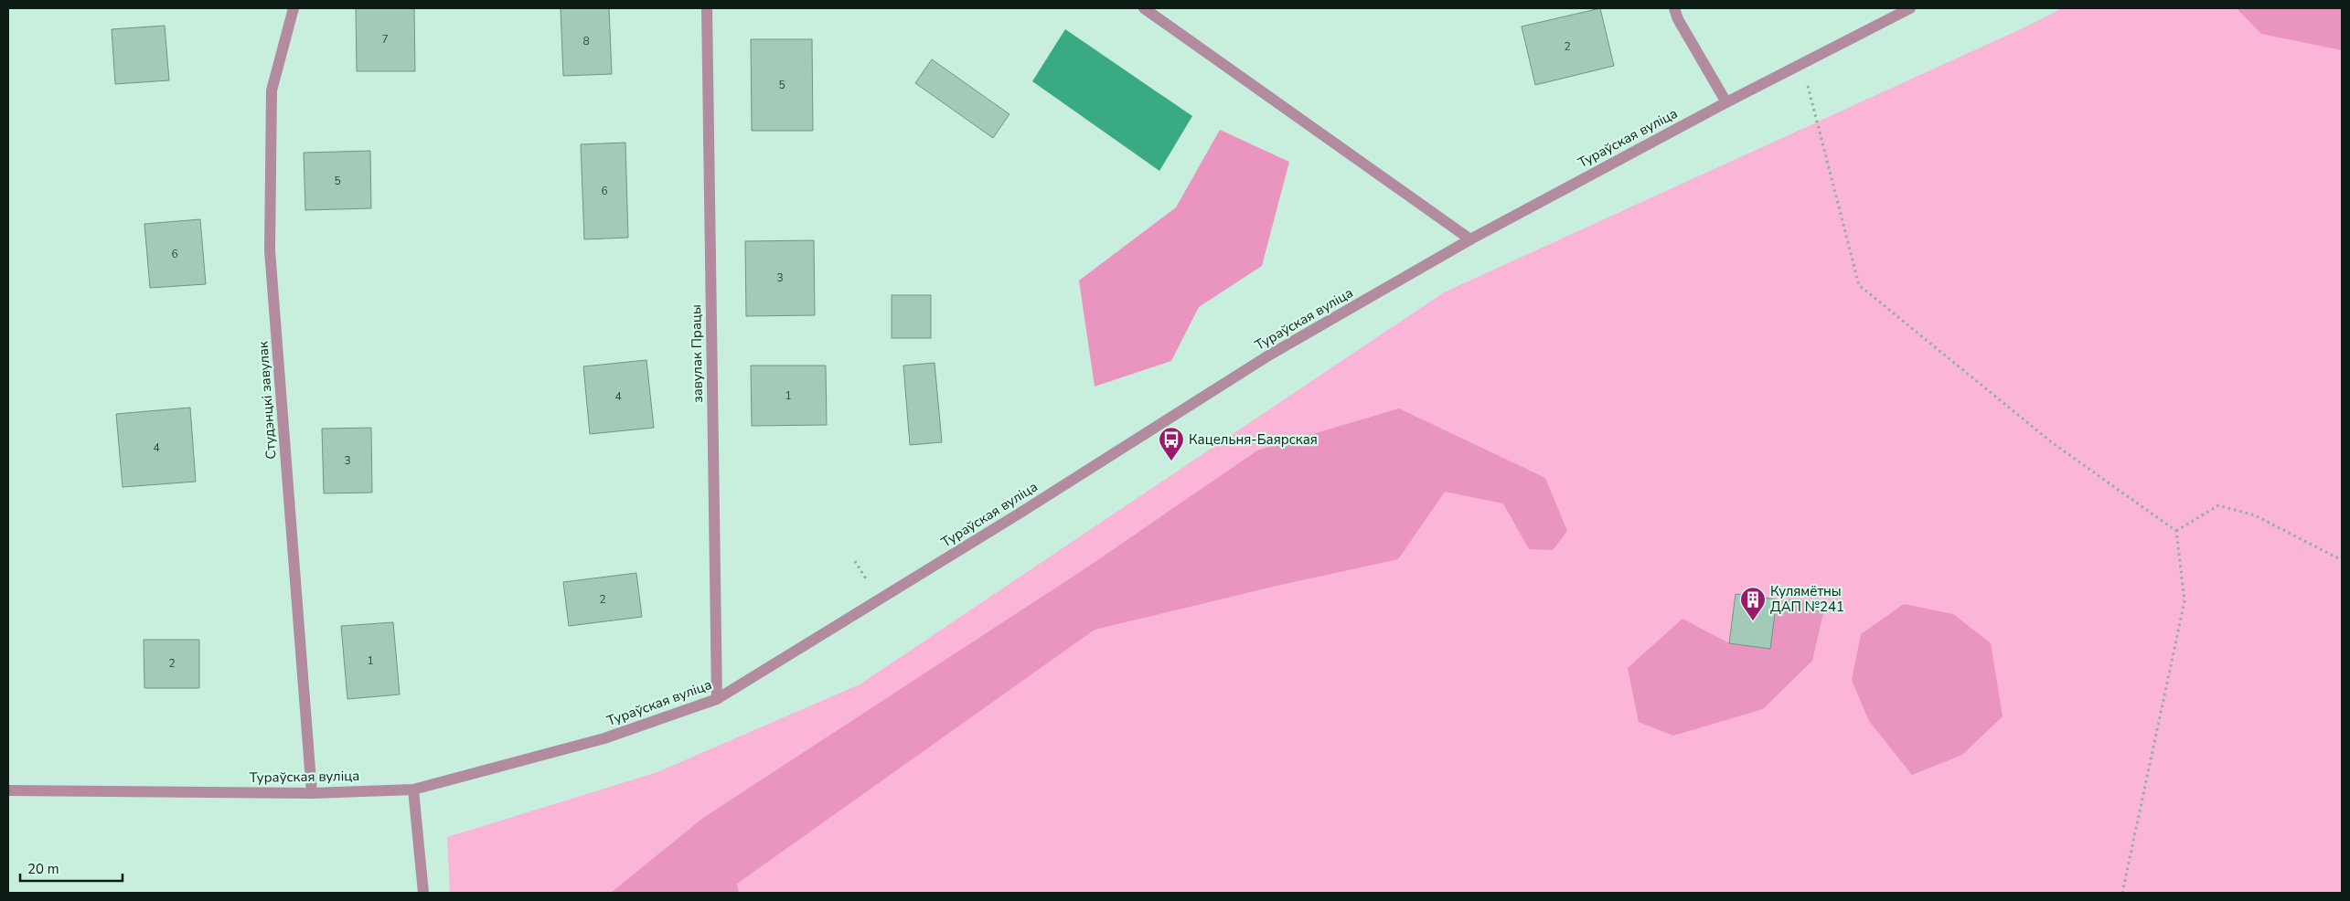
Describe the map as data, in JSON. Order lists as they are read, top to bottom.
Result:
{
  "streets": {
    "street": ["Тураўская вуліца", "завулак Працы", "Студэнцкі завулак"]
  },
  "crossings": [
    ["Тураўская вуліца", "завулак Працы"],
    ["Тураўская вуліца", "Студэнцкі завулак"]
  ],
  "places": {
    "bus stop": ["Кацельня-Баярская"],
    "building": ["Кулямётны ДАП №241"]
  },
  "house_numbers": [
    "7",
    "8",
    "2",
    "5",
    "5",
    "6",
    "6",
    "3",
    "1",
    "4",
    "4",
    "3",
    "2",
    "1",
    "2"
  ],
  "scale_bar": "20 m"
}
